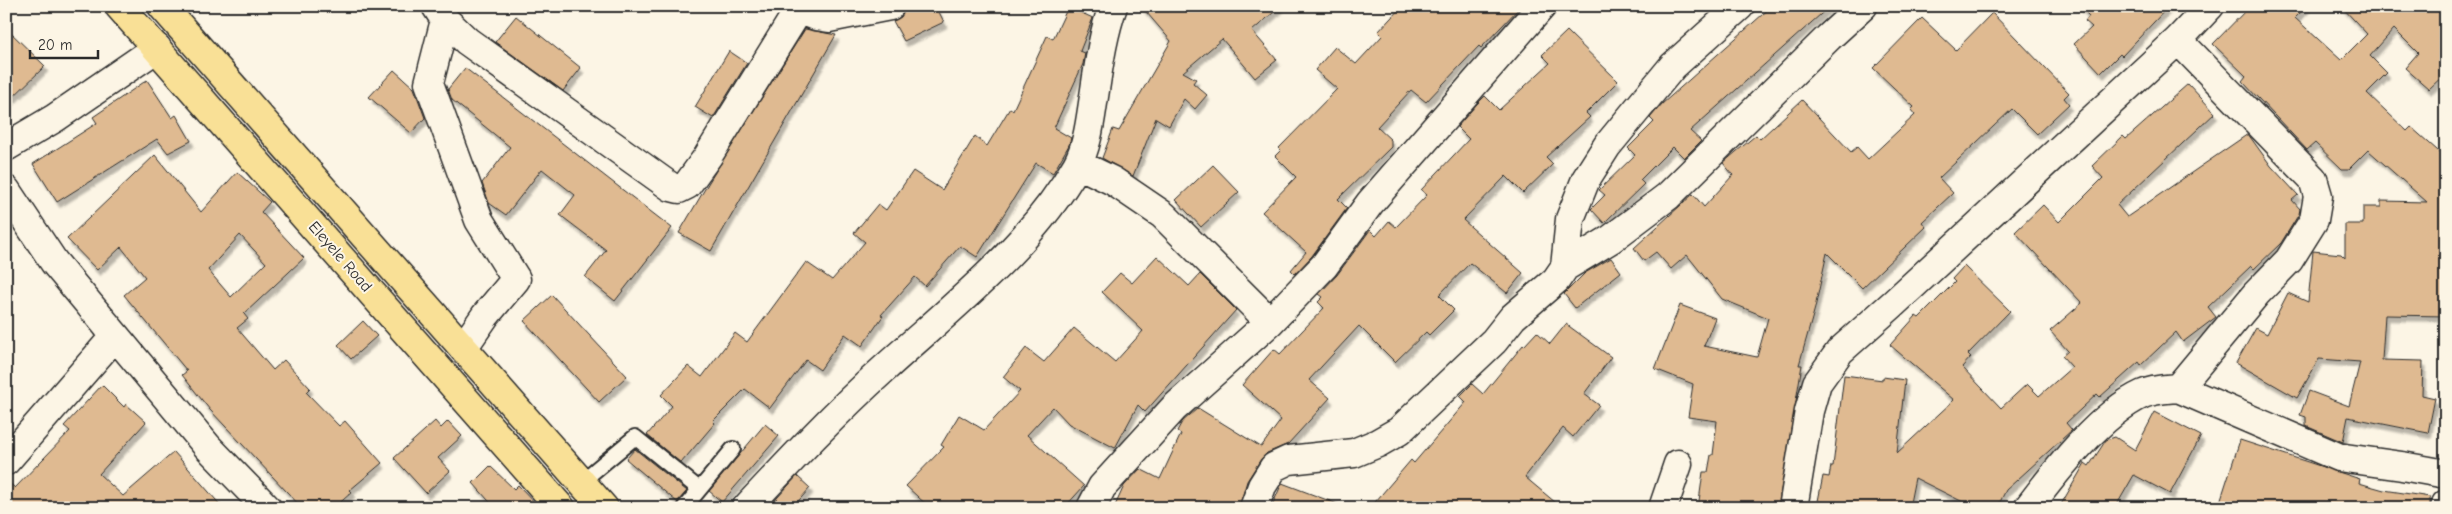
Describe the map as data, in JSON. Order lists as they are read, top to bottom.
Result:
{
  "streets": {
    "main road": ["Eleyele Road"]
  },
  "scale_bar": "20 m"
}
